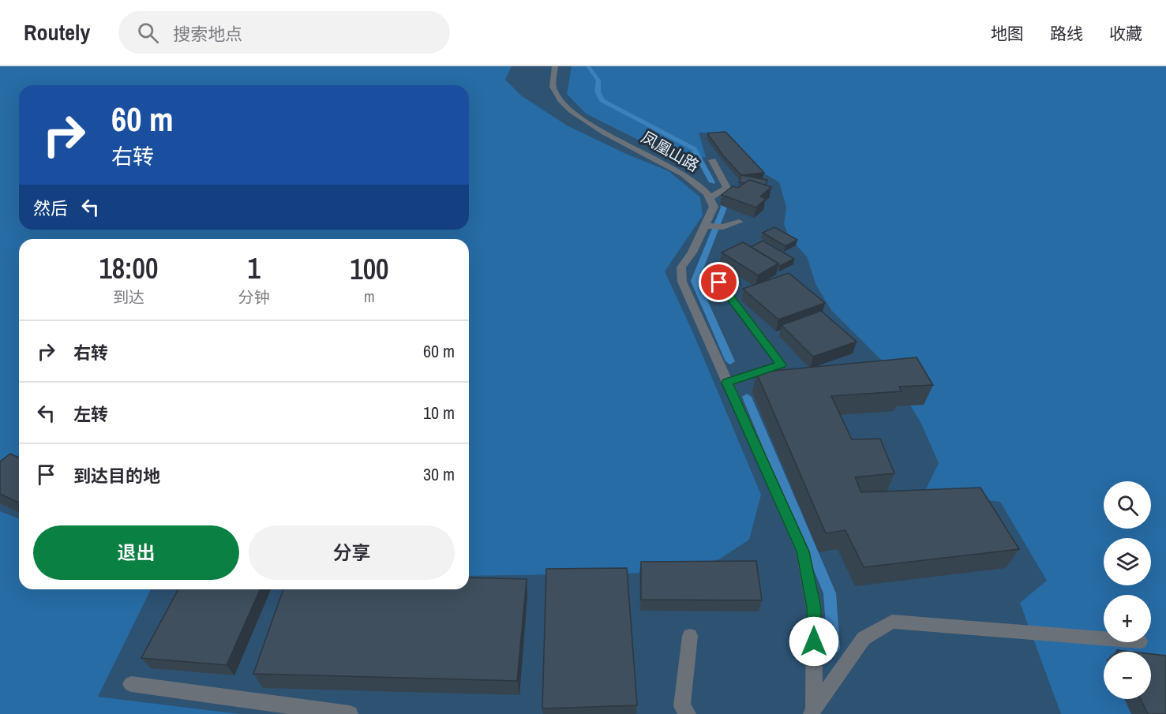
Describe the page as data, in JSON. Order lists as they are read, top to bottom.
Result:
{
  "streets": {
    "street": ["凤凰山路"]
  },
  "page": {
    "header": "Routely",
    "search": "搜索地点",
    "nav": ["地图", "路线", "收藏"],
    "turn": ["60 m", "右转"],
    "then": "然后",
    "eta": [
      "18:00",
      "到达",
      "1",
      "分钟",
      "100",
      "m"
    ],
    "list": [
      {
        "name": "右转",
        "value": "60 m"
      },
      {
        "name": "左转",
        "value": "10 m"
      },
      {
        "name": "到达目的地",
        "value": "30 m"
      }
    ],
    "map_buttons": ["+", "−"],
    "buttons": ["退出", "分享"]
  }
}
